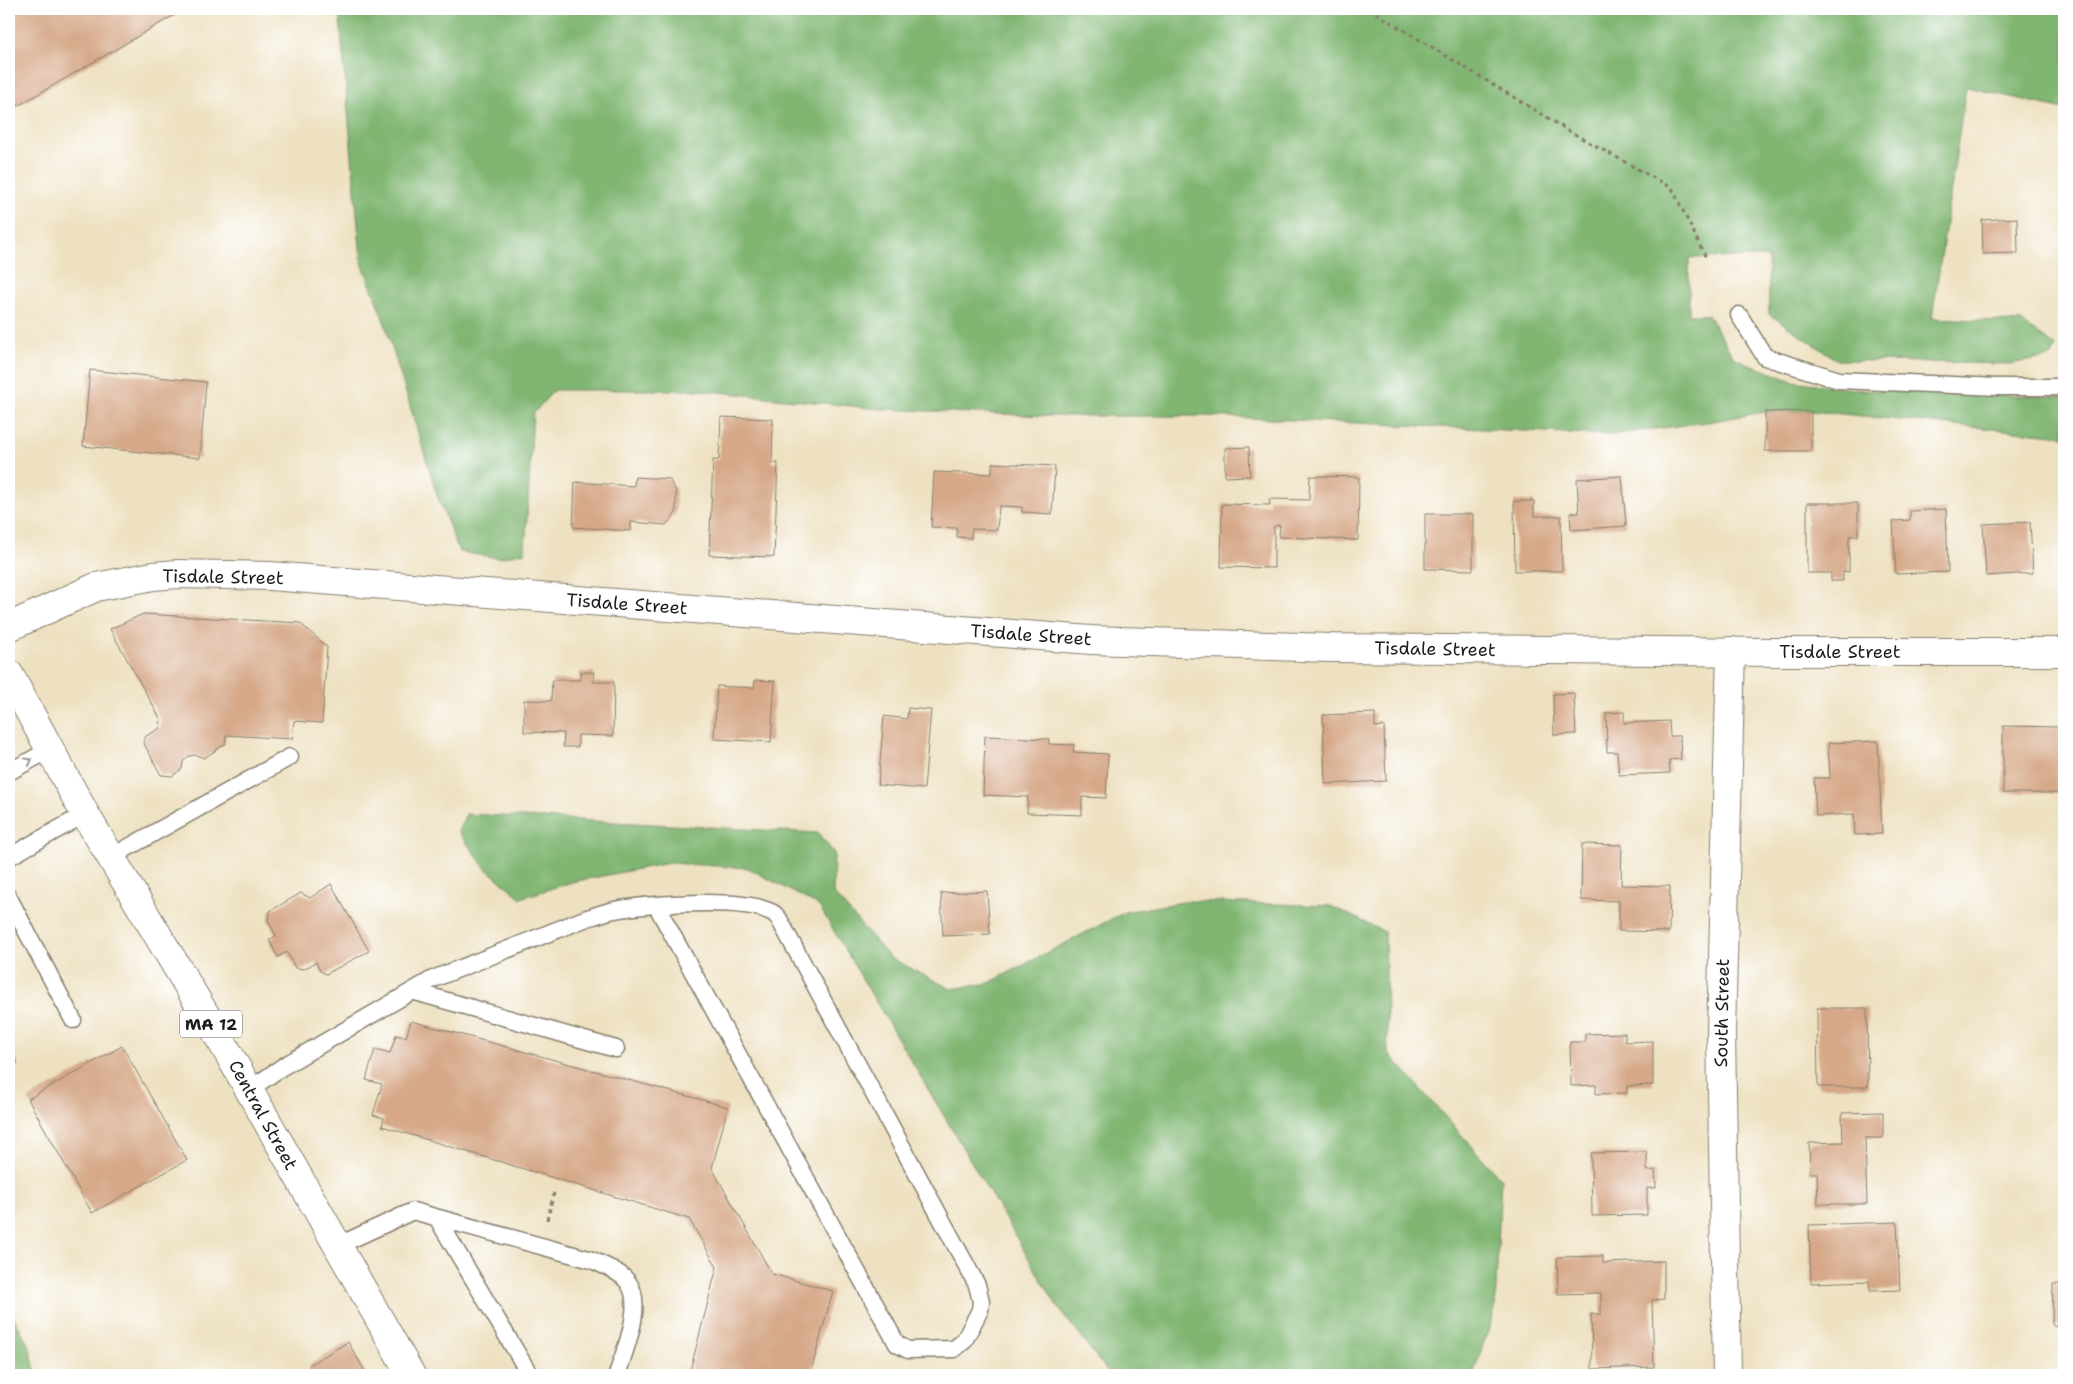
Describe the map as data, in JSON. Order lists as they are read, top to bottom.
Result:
{
  "streets": {
    "street": [
      "Tisdale Street",
      "South Street",
      "MA 12",
      "Central Street"
    ]
  },
  "crossings": [
    ["Tisdale Street", "South Street"]
  ]
}
